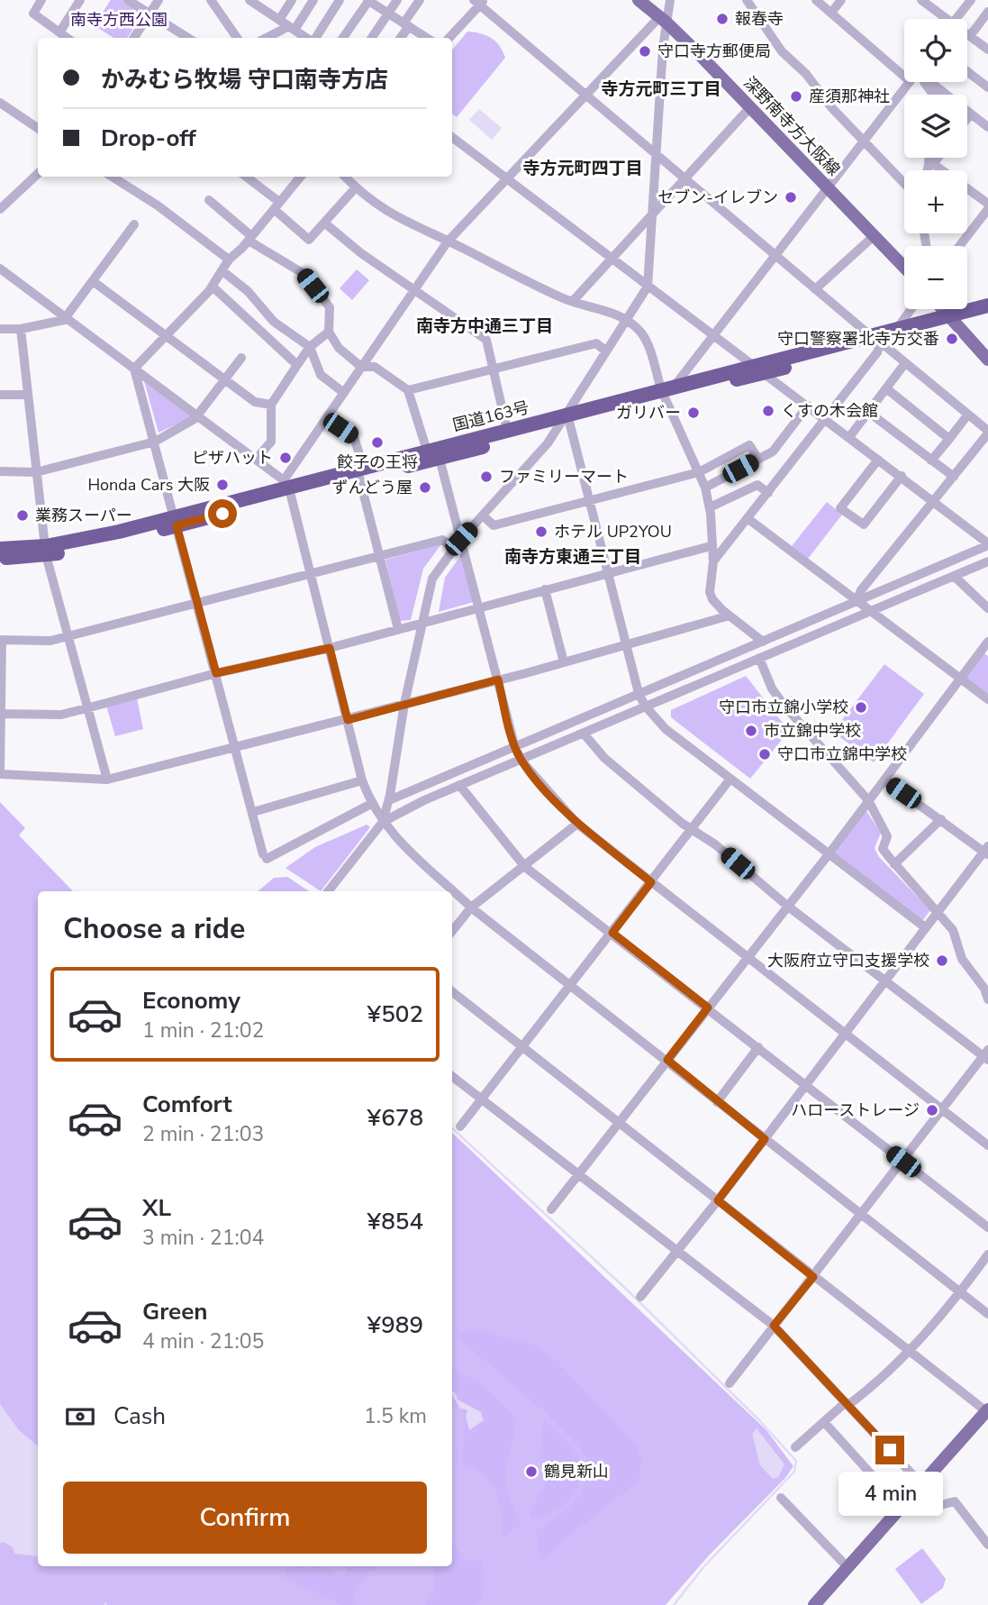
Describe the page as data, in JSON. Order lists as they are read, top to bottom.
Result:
{
  "streets": {
    "highway": ["国道163号"],
    "main road": ["深野南寺方大阪線"]
  },
  "districts": [
    "寺方元町三丁目",
    "寺方元町四丁目",
    "南寺方中通三丁目",
    "南寺方東通三丁目"
  ],
  "parks": ["南寺方西公園"],
  "places": [
    "報春寺",
    "守口寺方郵便局",
    "産須那神社",
    "セブン-イレブン",
    "守口警察署北寺方交番",
    "くすの木会館",
    "ガリバー",
    "餃子の王将",
    "ピザハット",
    "ファミリーマート",
    "Honda Cars 大阪",
    "ずんどう屋",
    "業務スーパー",
    "ホテル UP2YOU",
    "守口市立錦小学校",
    "市立錦中学校",
    "守口市立錦中学校",
    "大阪府立守口支援学校",
    "ハローストレージ",
    "鶴見新山"
  ],
  "page": {
    "map_buttons": ["+", "−"],
    "banner": ["かみむら牧場 守口南寺方店", "Drop-off"],
    "heading": "Choose a ride",
    "list": [
      {
        "name": "Economy",
        "note": "1 min · 21:02",
        "value": "¥502"
      },
      {
        "name": "Comfort",
        "note": "2 min · 21:03",
        "value": "¥678"
      },
      {
        "name": "XL",
        "note": "3 min · 21:04",
        "value": "¥854"
      },
      {
        "name": "Green",
        "note": "4 min · 21:05",
        "value": "¥989"
      }
    ],
    "pay": ["Cash", "1.5 km"],
    "buttons": "Confirm",
    "bubble": "4 min"
  }
}
